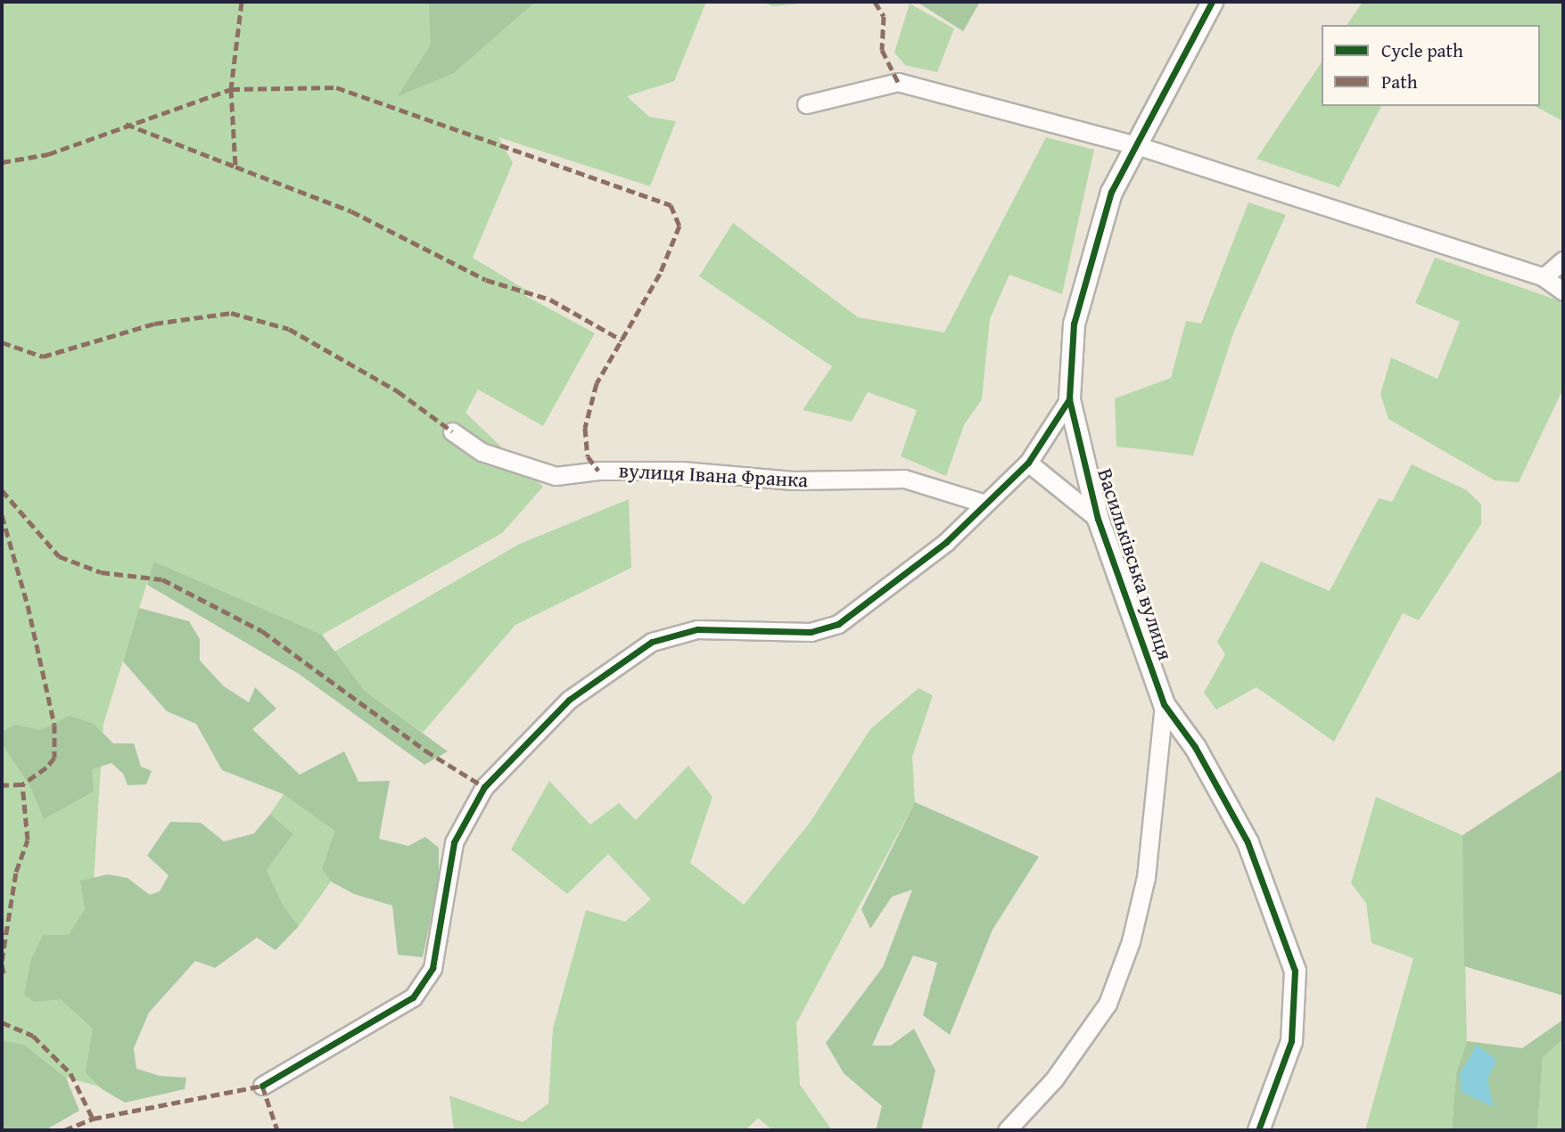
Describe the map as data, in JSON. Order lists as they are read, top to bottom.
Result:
{
  "streets": {
    "street": ["вулиця Івана Франка", "Васильківська вулиця"]
  },
  "legend": ["Cycle path", "Path"]
}
